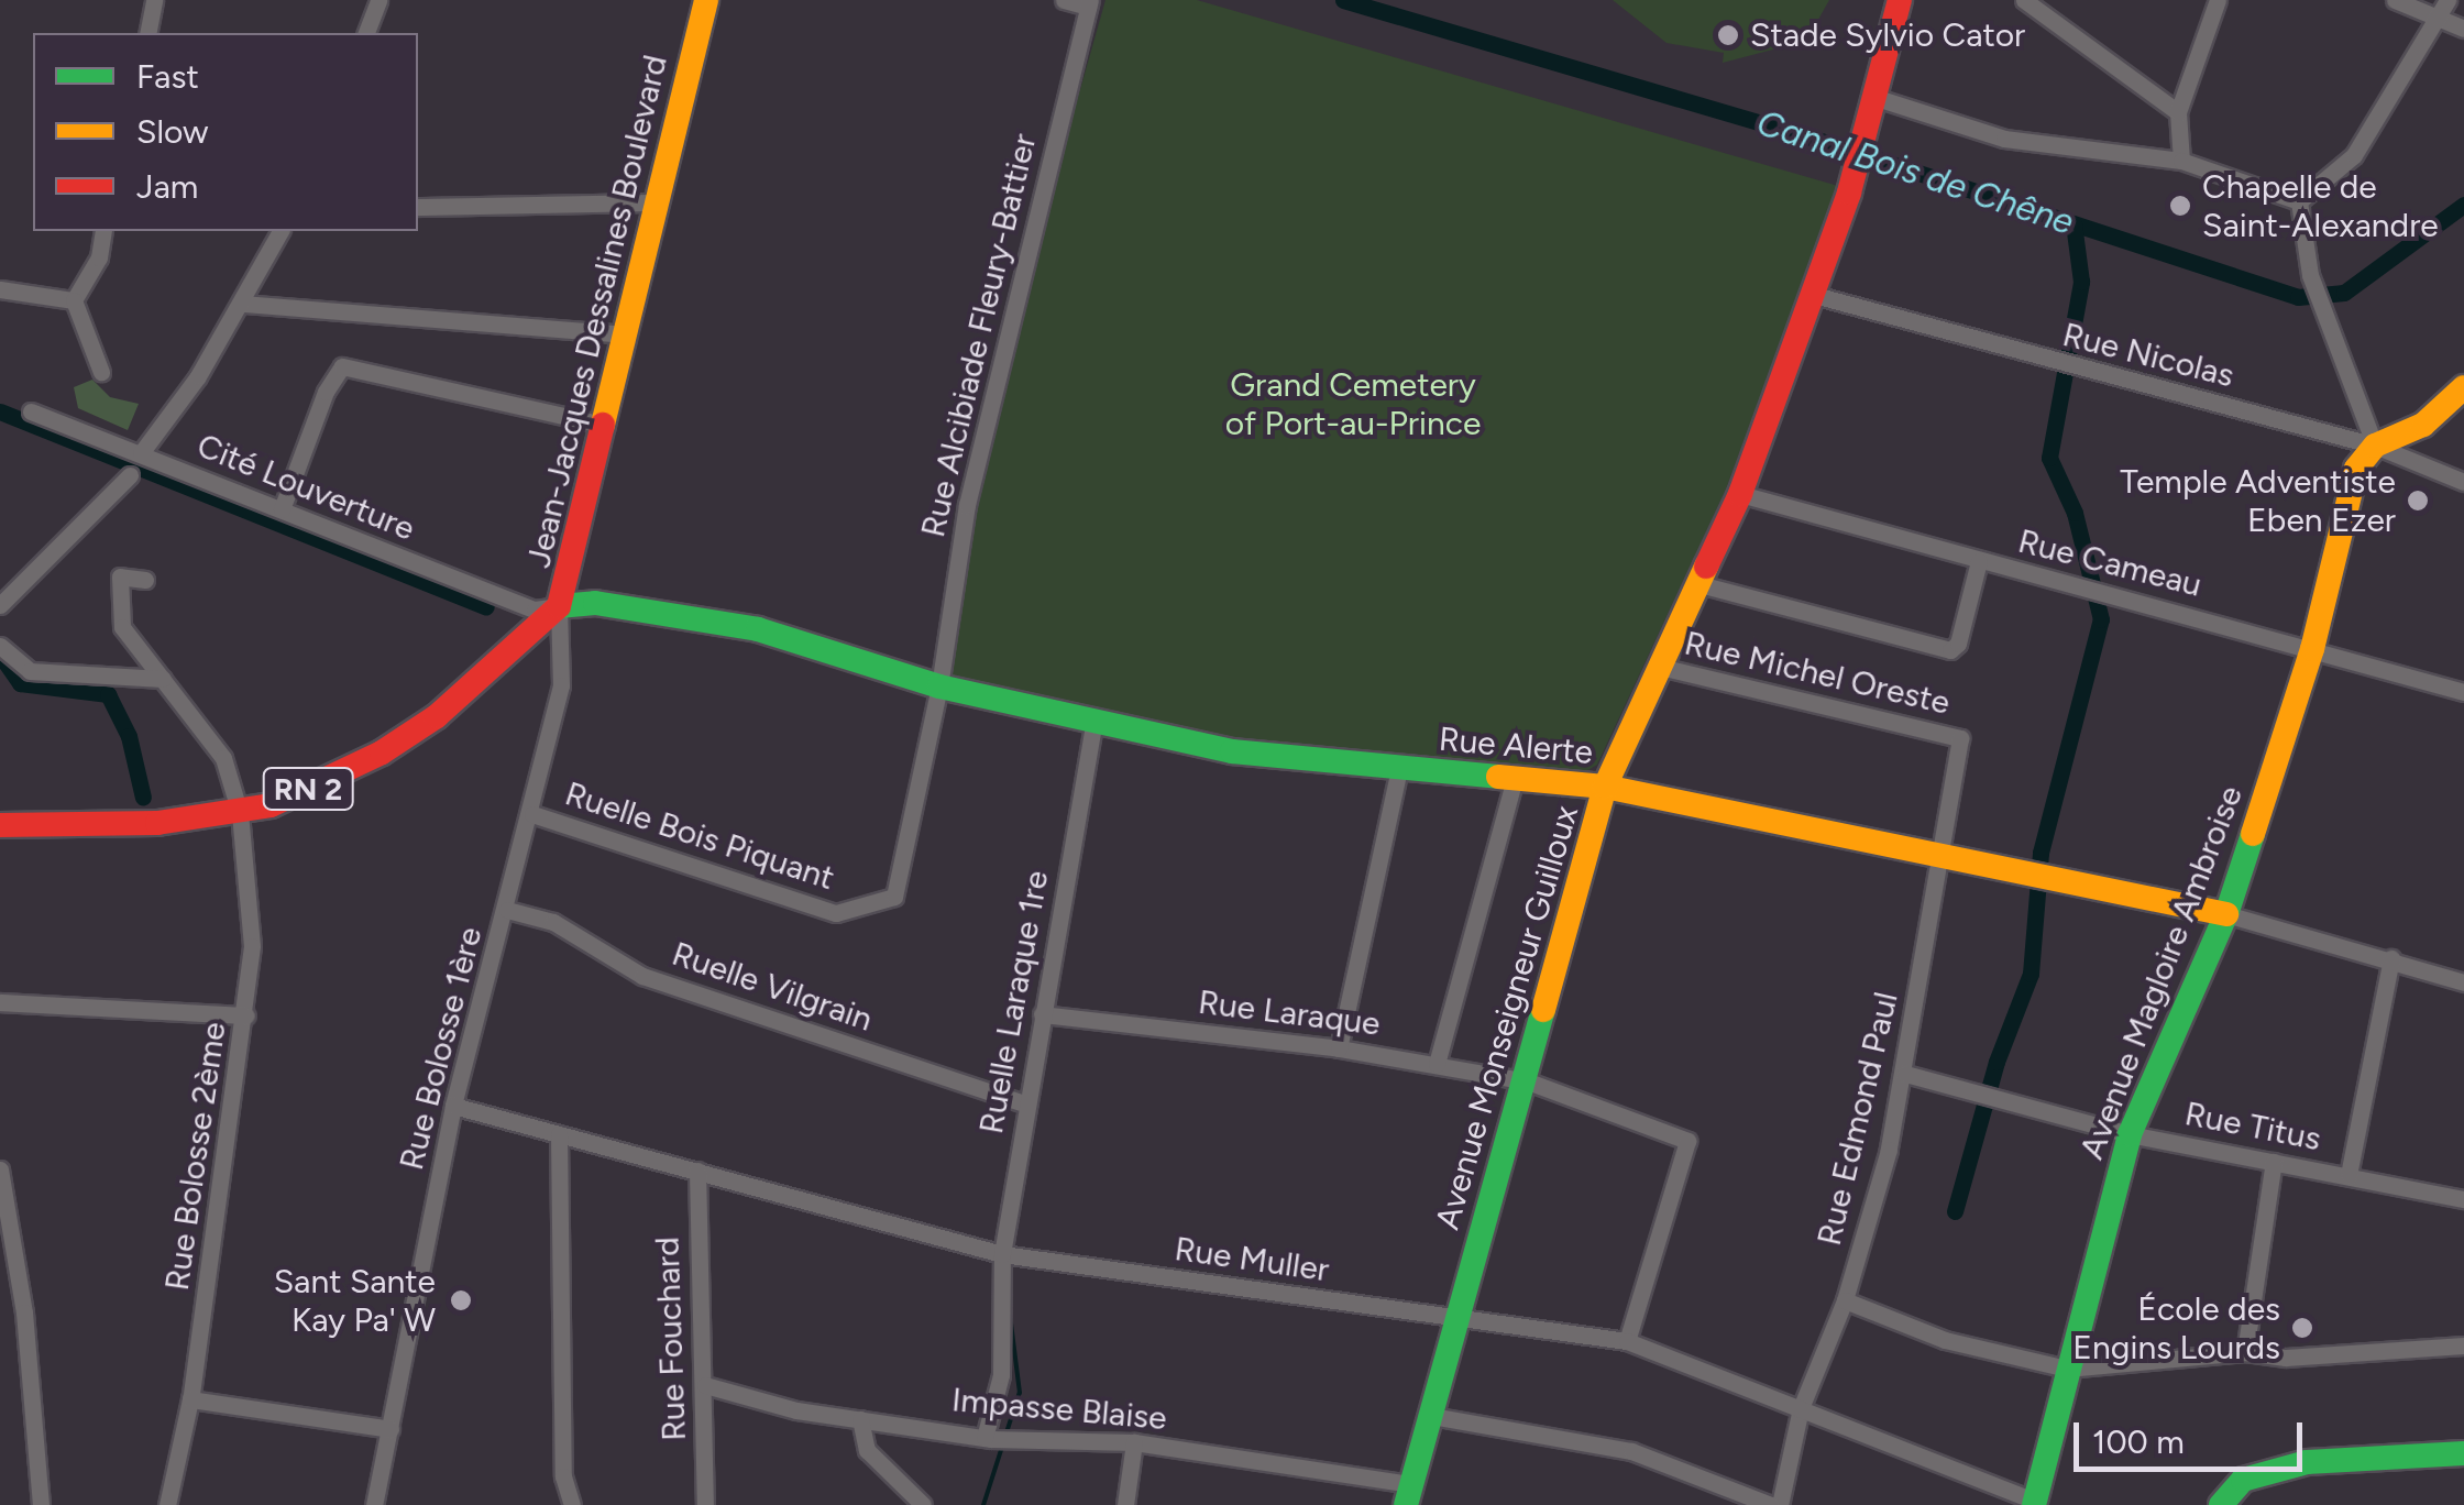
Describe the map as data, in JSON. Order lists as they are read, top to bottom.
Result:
{
  "streets": {
    "street": [
      "Jean-Jacques Dessalines Boulevard",
      "Rue Alcibiade Fleury-Battier",
      "Rue Nicolas",
      "Cité Louverture",
      "Rue Cameau",
      "Rue Michel Oreste",
      "Rue Alerte",
      "RN 2",
      "Ruelle Bois Piquant",
      "Avenue Magloire Ambroise",
      "Ruelle Vilgrain",
      "Ruelle Laraque 1re",
      "Rue Laraque",
      "Avenue Monseigneur Guilloux",
      "Rue Bolosse 1ère",
      "Rue Edmond Paul",
      "Rue Titus",
      "Rue Bolosse 2ème",
      "Rue Muller",
      "Rue Fouchard",
      "Impasse Blaise"
    ]
  },
  "crossings": [
    ["Jean-Jacques Dessalines Boulevard", "Cité Louverture"],
    ["Jean-Jacques Dessalines Boulevard", "Rue Alerte"],
    ["Jean-Jacques Dessalines Boulevard", "Rue Bolosse 1ère"],
    ["Jean-Jacques Dessalines Boulevard", "Rue Bolosse 2ème"],
    ["Rue Alcibiade Fleury-Battier", "Rue Alerte"],
    ["Rue Alcibiade Fleury-Battier", "Ruelle Bois Piquant"],
    ["Rue Nicolas", "Avenue Magloire Ambroise"],
    ["Rue Nicolas", "Avenue Monseigneur Guilloux"],
    ["Cité Louverture", "Rue Alerte"],
    ["Cité Louverture", "Rue Bolosse 1ère"],
    ["Rue Cameau", "Avenue Magloire Ambroise"],
    ["Rue Cameau", "Avenue Monseigneur Guilloux"],
    ["Rue Michel Oreste", "Avenue Monseigneur Guilloux"],
    ["Rue Michel Oreste", "Rue Edmond Paul"],
    ["Rue Alerte", "Ruelle Bois Piquant"],
    ["Rue Alerte", "Avenue Magloire Ambroise"],
    ["Rue Alerte", "Ruelle Laraque 1re"],
    ["Rue Alerte", "Avenue Monseigneur Guilloux"],
    ["Rue Alerte", "Rue Bolosse 1ère"],
    ["Rue Alerte", "Rue Edmond Paul"],
    ["Ruelle Bois Piquant", "Rue Bolosse 1ère"],
    ["Avenue Magloire Ambroise", "Rue Titus"],
    ["Avenue Magloire Ambroise", "Rue Muller"],
    ["Ruelle Vilgrain", "Ruelle Laraque 1re"],
    ["Ruelle Vilgrain", "Rue Bolosse 1ère"],
    ["Ruelle Laraque 1re", "Rue Laraque"],
    ["Ruelle Laraque 1re", "Rue Muller"],
    ["Ruelle Laraque 1re", "Impasse Blaise"],
    ["Rue Laraque", "Avenue Monseigneur Guilloux"],
    ["Rue Laraque", "Rue Muller"],
    ["Avenue Monseigneur Guilloux", "Rue Muller"],
    ["Avenue Monseigneur Guilloux", "Impasse Blaise"],
    ["Rue Bolosse 1ère", "Rue Muller"],
    ["Rue Edmond Paul", "Rue Titus"],
    ["Rue Edmond Paul", "Rue Muller"],
    ["Rue Muller", "Rue Fouchard"],
    ["Rue Fouchard", "Impasse Blaise"]
  ],
  "water": ["Canal Bois de Chêne"],
  "parks": ["Grand Cemetery of Port-au-Prince"],
  "places": [
    "Stade Sylvio Cator",
    "Chapelle de Saint-Alexandre",
    "Temple Adventiste Eben Ezer",
    "Sant Sante Kay Pa' W",
    "École des Engins Lourds"
  ],
  "legend": ["Fast", "Slow", "Jam"],
  "scale_bar": "100 m"
}
